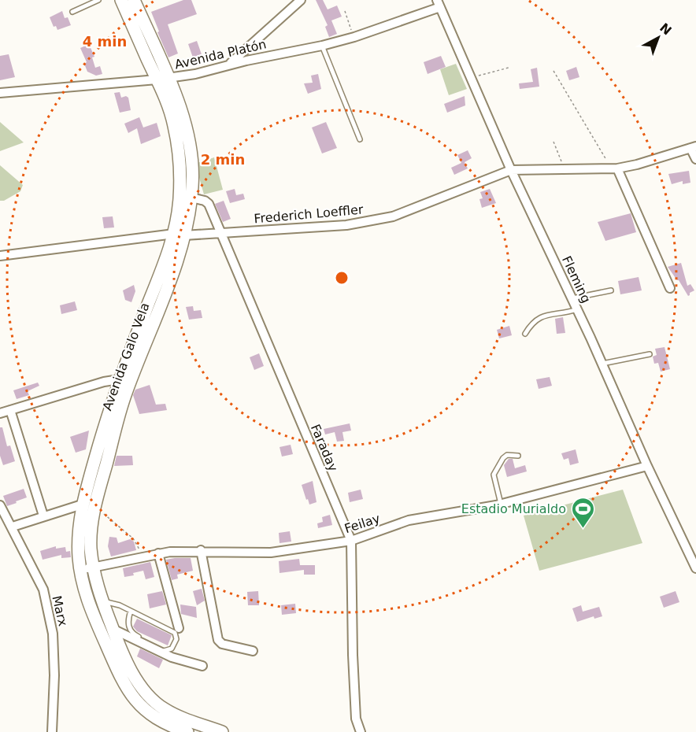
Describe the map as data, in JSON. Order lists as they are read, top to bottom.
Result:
{
  "streets": {
    "main road": ["Avenida Galo Vela"],
    "street": [
      "Avenida Platón",
      "Frederich Loeffler",
      "Fleming",
      "Faraday",
      "Feilay",
      "Marx"
    ]
  },
  "crossings": [
    ["Avenida Platón", "Fleming"],
    ["Avenida Platón", "Avenida Galo Vela"],
    ["Frederich Loeffler", "Fleming"],
    ["Frederich Loeffler", "Avenida Galo Vela"],
    ["Frederich Loeffler", "Faraday"],
    ["Fleming", "Feilay"],
    ["Avenida Galo Vela", "Faraday"],
    ["Avenida Galo Vela", "Feilay"],
    ["Faraday", "Feilay"]
  ],
  "places": {
    "sports": ["Estadio Murialdo"]
  },
  "north": "top right",
  "rings": ["4 min", "2 min"]
}
